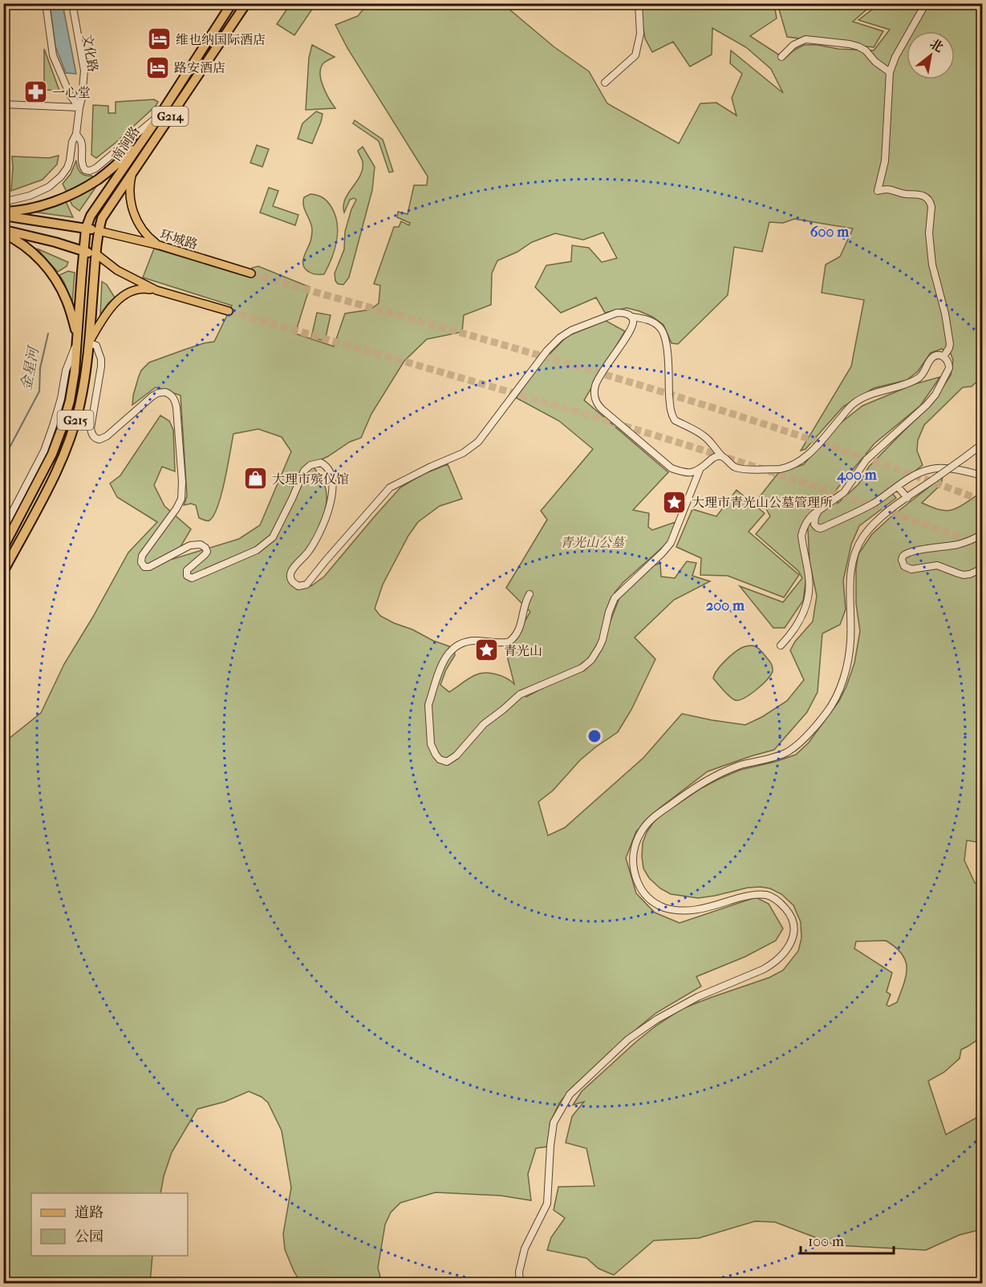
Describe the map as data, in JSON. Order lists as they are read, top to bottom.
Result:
{
  "streets": {
    "highway": ["G214", "南涧路", "G215"],
    "main road": ["环城路"],
    "street": ["文化路"]
  },
  "crossings": [
    ["南涧路", "环城路"],
    ["南涧路", "G215"]
  ],
  "water": ["金星河"],
  "parks": ["青光山公墓"],
  "places": {
    "hotel": ["维也纳国际酒店", "路安酒店"],
    "pharmacy": ["一心堂"],
    "shop": ["大理市殡仪馆"],
    "place": ["大理市青光山公墓管理所", "青光山"]
  },
  "legend": ["道路", "公园"],
  "scale_bar": "100 m",
  "north": "top right",
  "rings": ["600 m", "400 m", "200 m"]
}
